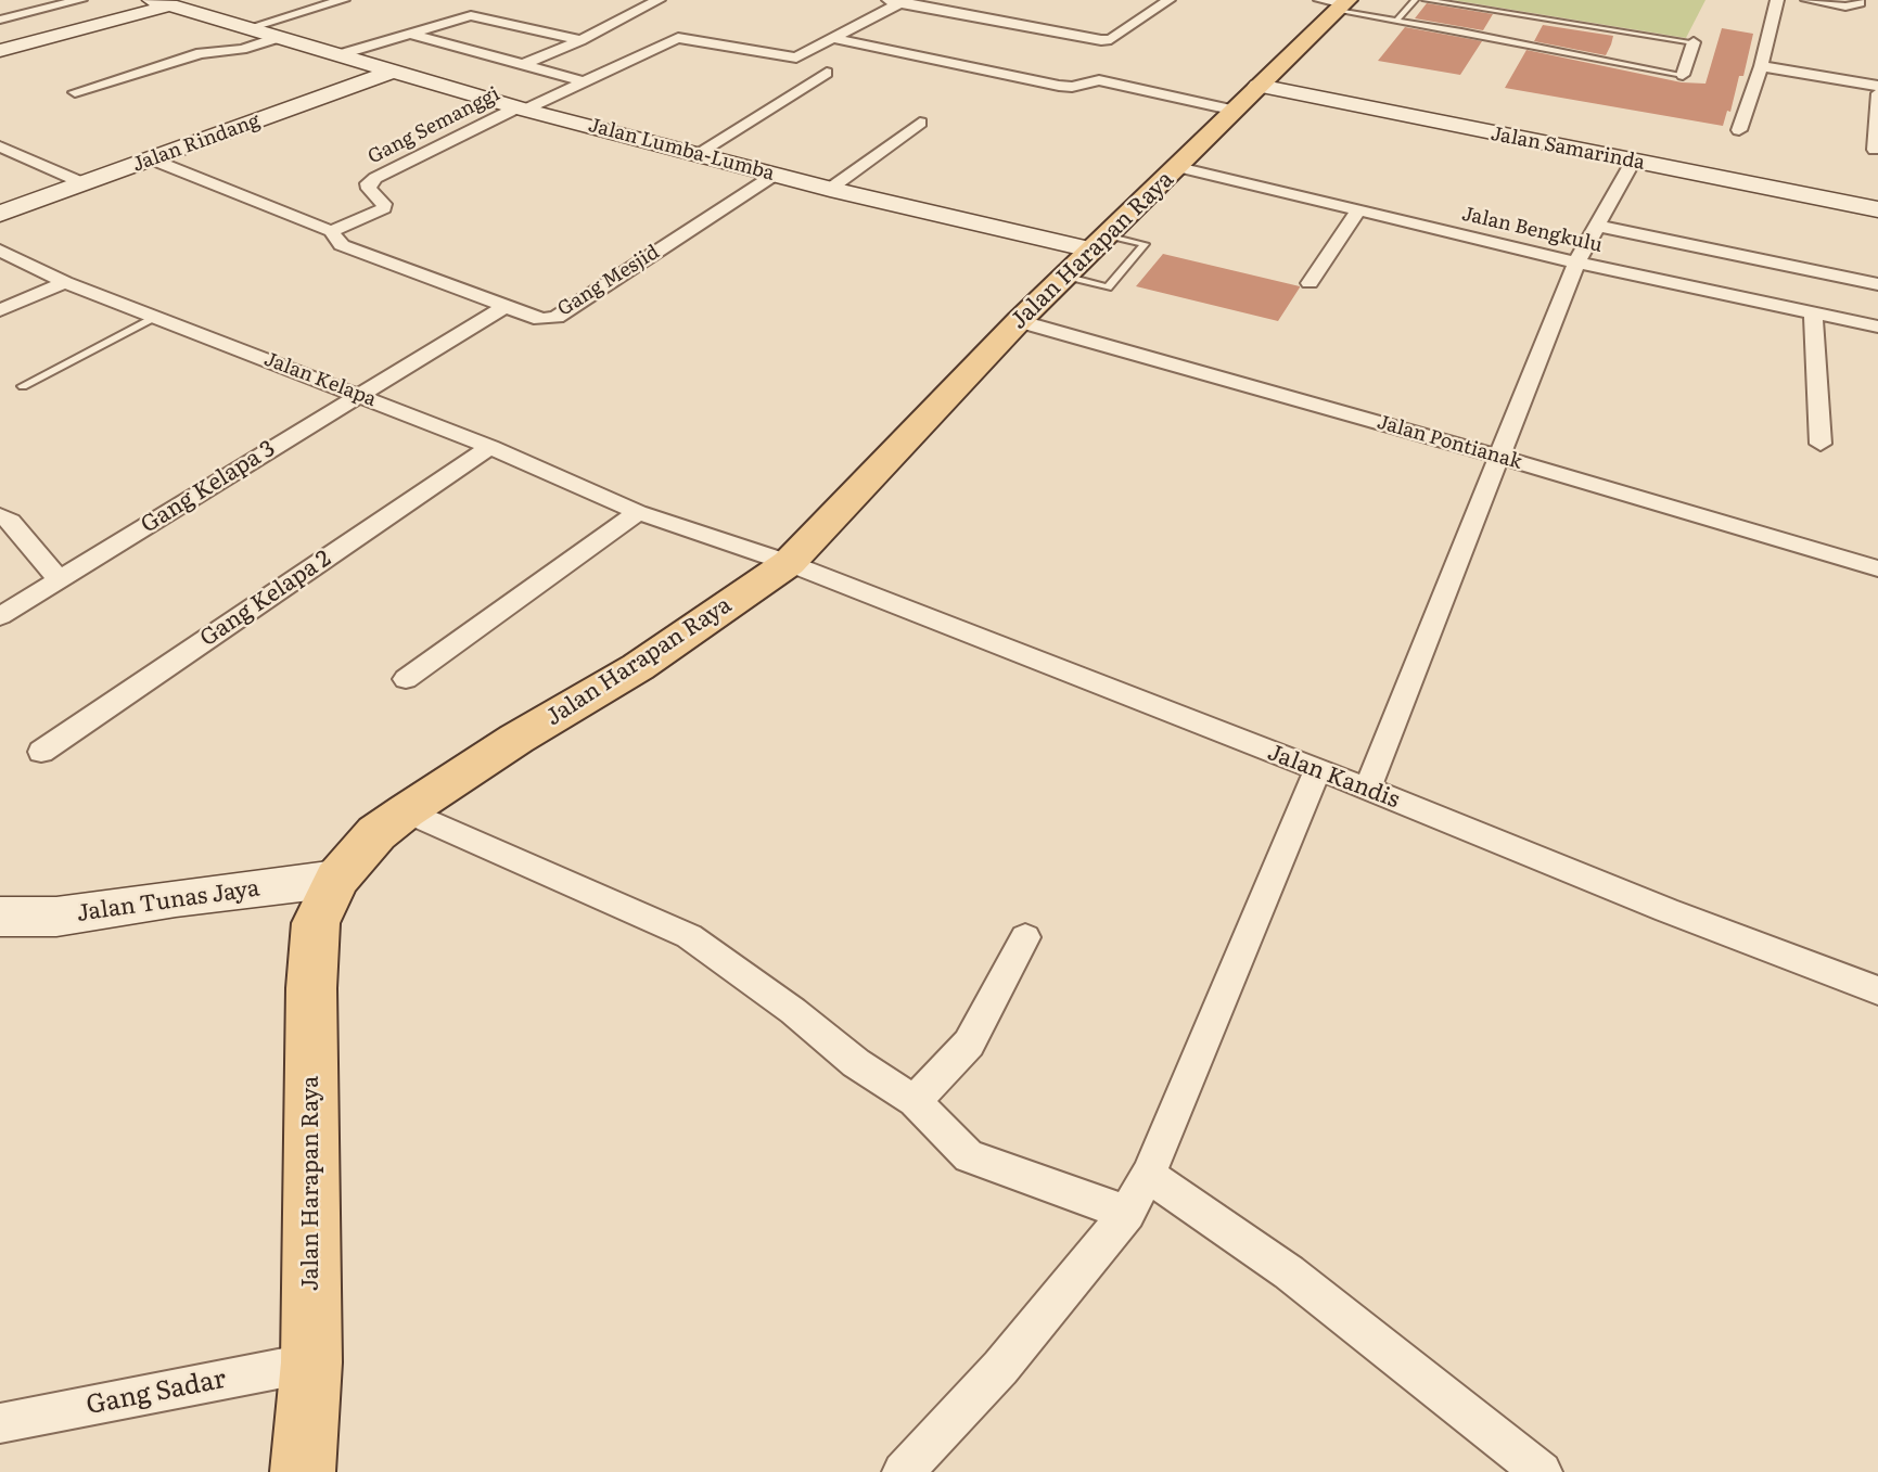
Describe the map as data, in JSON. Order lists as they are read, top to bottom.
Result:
{
  "streets": {
    "main road": ["Jalan Harapan Raya"],
    "street": [
      "Gang Semanggi",
      "Jalan Rindang",
      "Jalan Samarinda",
      "Jalan Lumba-Lumba",
      "Jalan Bengkulu",
      "Gang Mesjid",
      "Jalan Kelapa",
      "Jalan Pontianak",
      "Gang Kelapa 3",
      "Gang Kelapa 2",
      "Jalan Kandis",
      "Jalan Tunas Jaya",
      "Gang Sadar"
    ]
  },
  "crossings": [
    ["Gang Semanggi", "Jalan Lumba-Lumba"],
    ["Jalan Rindang", "Jalan Lumba-Lumba"],
    ["Jalan Samarinda", "Jalan Harapan Raya"],
    ["Jalan Lumba-Lumba", "Jalan Harapan Raya"],
    ["Jalan Lumba-Lumba", "Gang Mesjid"],
    ["Jalan Bengkulu", "Jalan Harapan Raya"],
    ["Jalan Harapan Raya", "Jalan Kelapa"],
    ["Jalan Harapan Raya", "Jalan Pontianak"],
    ["Jalan Harapan Raya", "Jalan Kandis"],
    ["Jalan Harapan Raya", "Jalan Tunas Jaya"],
    ["Jalan Harapan Raya", "Gang Sadar"],
    ["Jalan Kelapa", "Gang Kelapa 3"],
    ["Jalan Kelapa", "Gang Kelapa 2"],
    ["Jalan Kelapa", "Jalan Kandis"]
  ]
}
